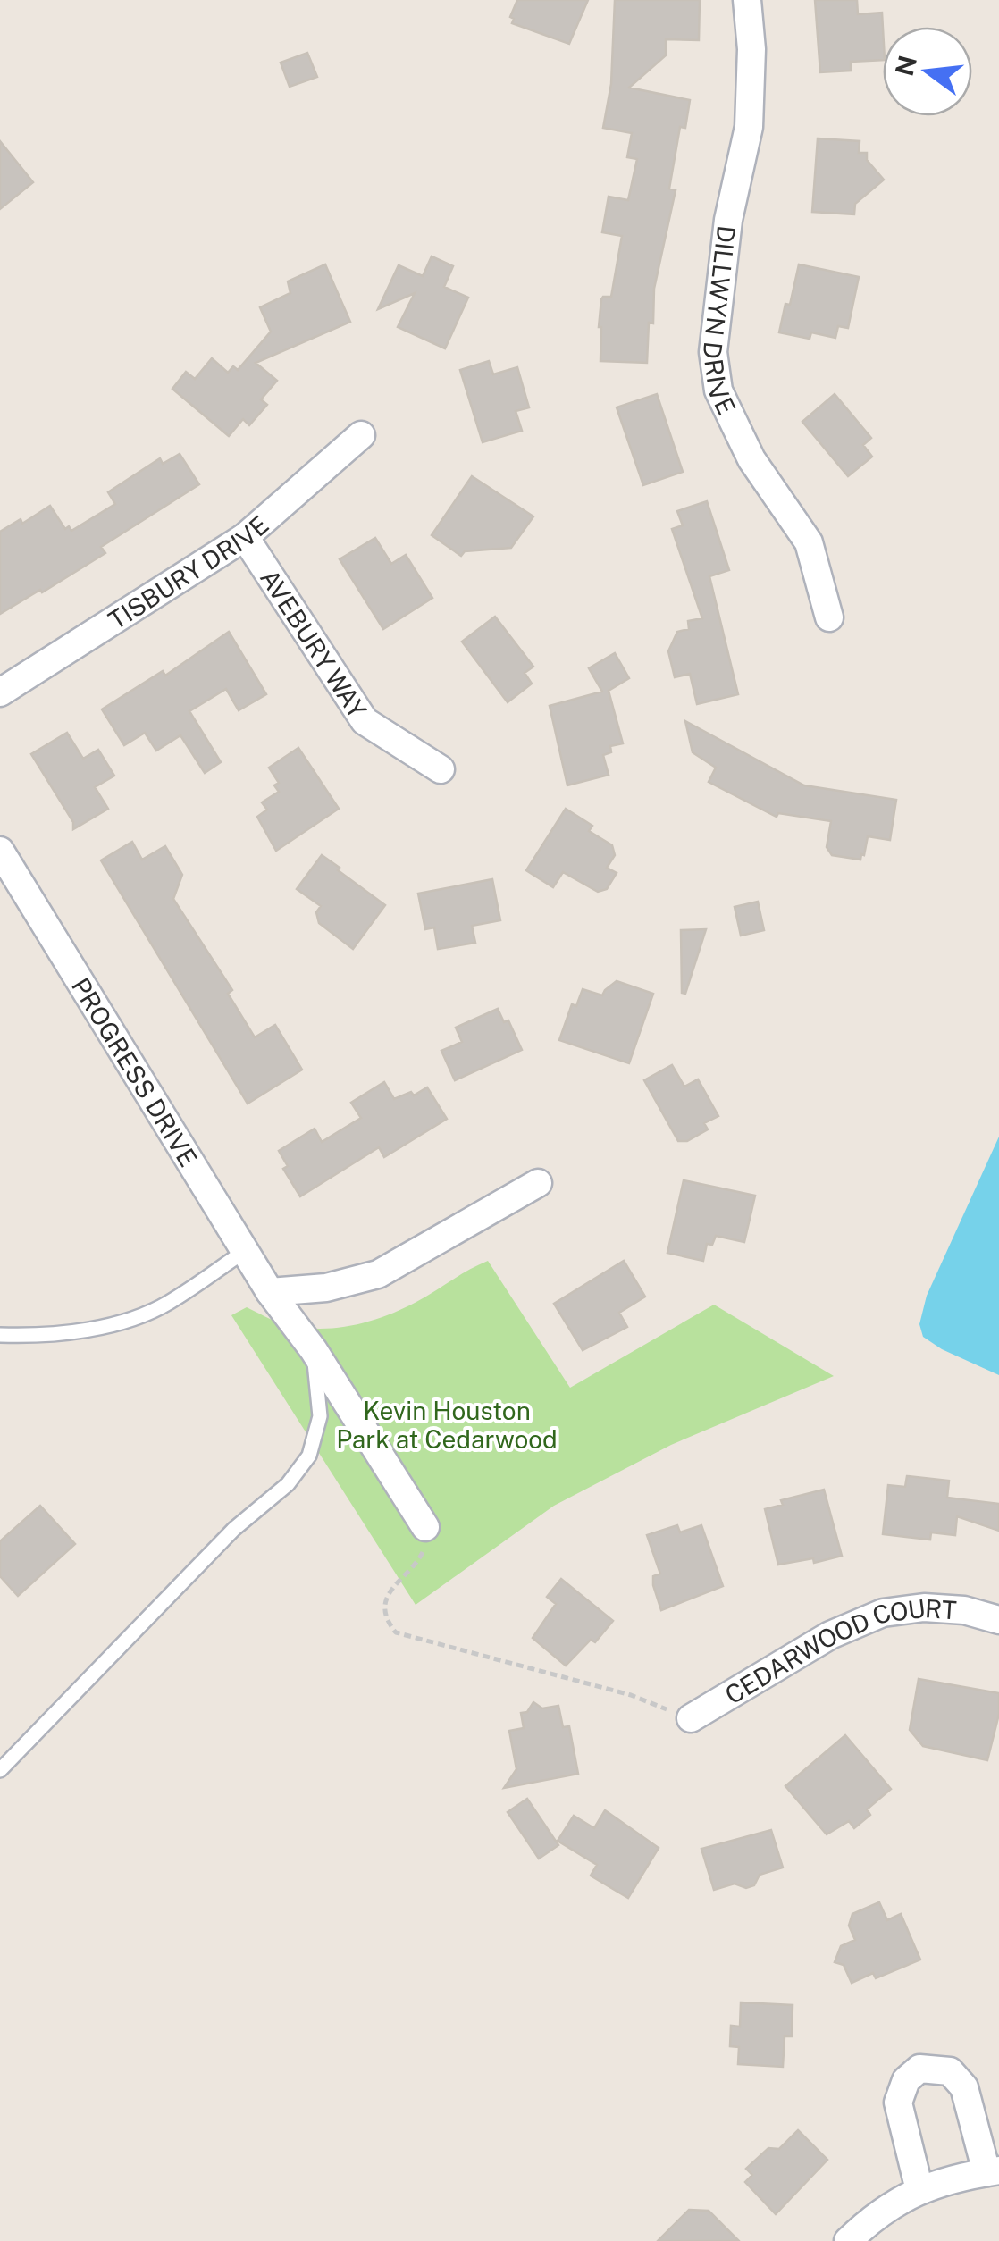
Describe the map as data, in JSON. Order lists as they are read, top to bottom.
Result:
{
  "streets": {
    "street": [
      "DILLWYN DRIVE",
      "TISBURY DRIVE",
      "AVEBURY WAY",
      "PROGRESS DRIVE",
      "CEDARWOOD COURT"
    ]
  },
  "crossings": [
    ["TISBURY DRIVE", "AVEBURY WAY"]
  ],
  "parks": ["Kevin Houston Park at Cedarwood"],
  "north": "left"
}
